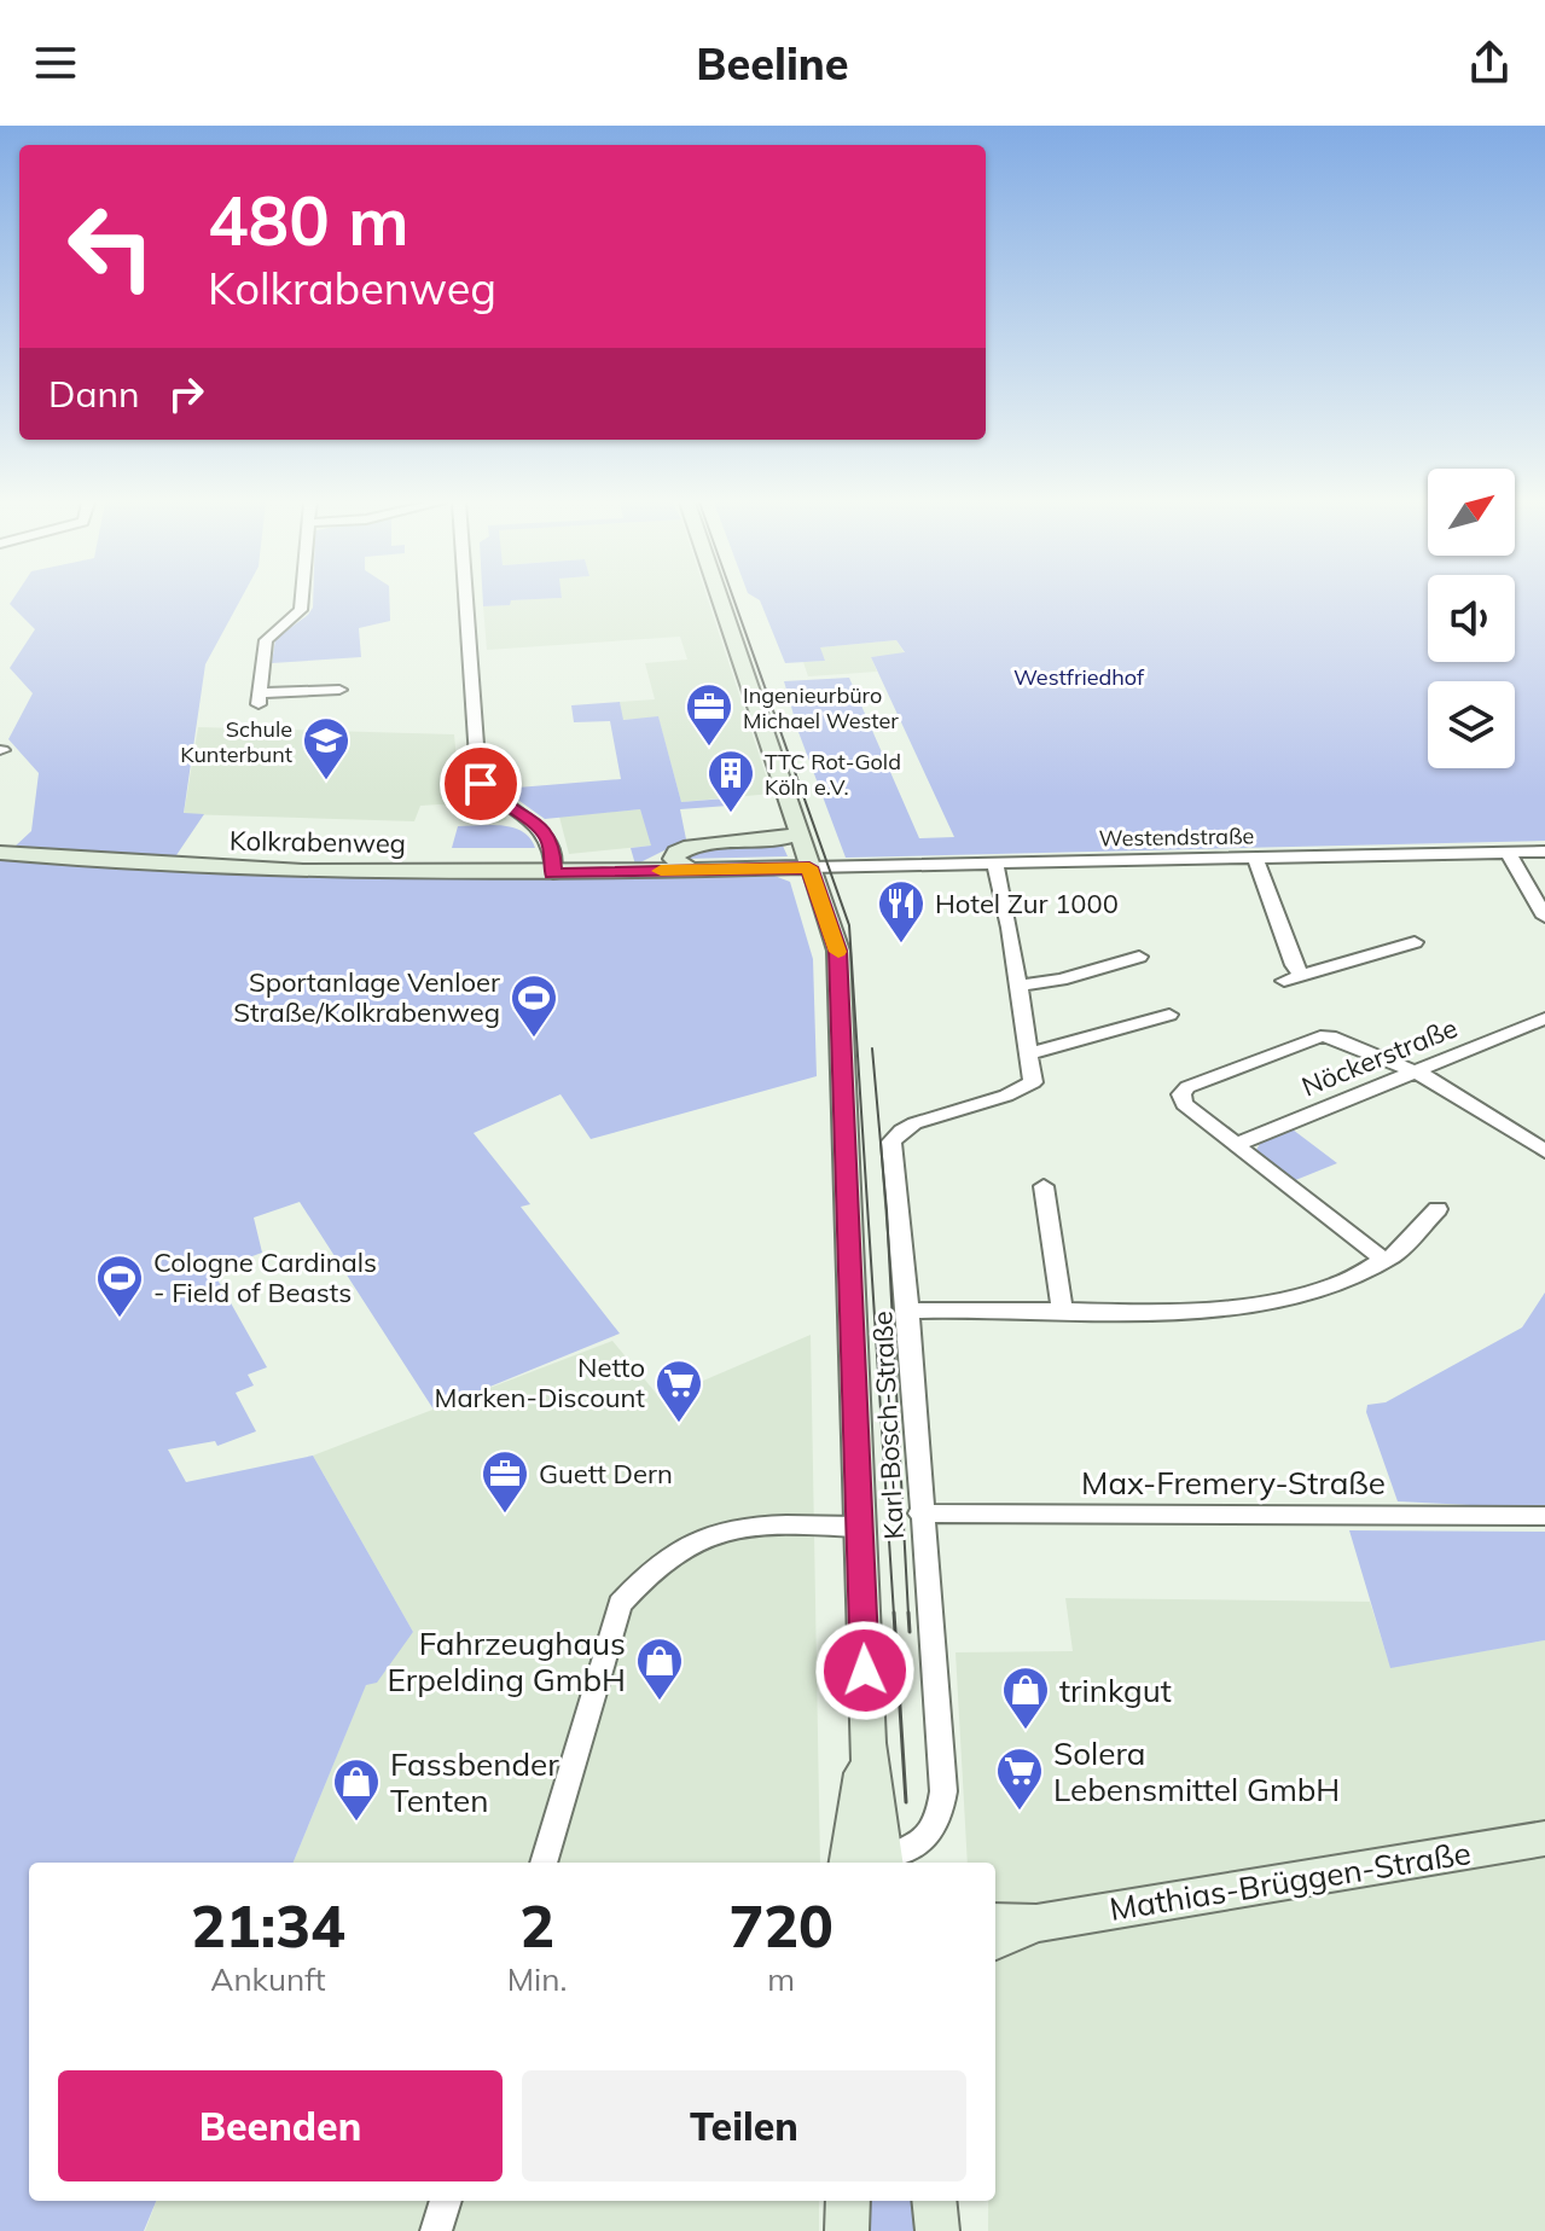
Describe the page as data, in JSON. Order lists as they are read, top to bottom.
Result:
{
  "streets": {
    "main road": ["Kolkrabenweg", "Mathias-Brüggen-Straße"],
    "street": [
      "Westendstraße",
      "Nöckerstraße",
      "Karl-Bosch-Straße",
      "Max-Fremery-Straße"
    ]
  },
  "crossings": [
    ["Westendstraße", "Kolkrabenweg"],
    ["Westendstraße", "Karl-Bosch-Straße"],
    ["Karl-Bosch-Straße", "Max-Fremery-Straße"]
  ],
  "parks": ["Westfriedhof"],
  "places": {
    "office": ["Ingenieurbüro Michael Wester", "Guett Dern"],
    "school or university": ["Schule Kunterbunt"],
    "building": ["TTC Rot-Gold Köln e.V."],
    "restaurant": ["Hotel Zur 1000"],
    "sports": ["Sportanlage Venloer Straße/Kolkrabenweg", "Cologne Cardinals - Field of Beasts"],
    "supermarket": ["Netto Marken-Discount", "Solera Lebensmittel GmbH"],
    "shop": ["Fahrzeughaus Erpelding GmbH", "trinkgut", "Fassbender Tenten"]
  },
  "north": "top right",
  "page": {
    "header": "Beeline",
    "turn": ["480 m", "Kolkrabenweg"],
    "then": "Dann",
    "eta": [
      "21:34",
      "Ankunft",
      "2",
      "Min.",
      "720",
      "m"
    ],
    "buttons": ["Beenden", "Teilen"]
  }
}
